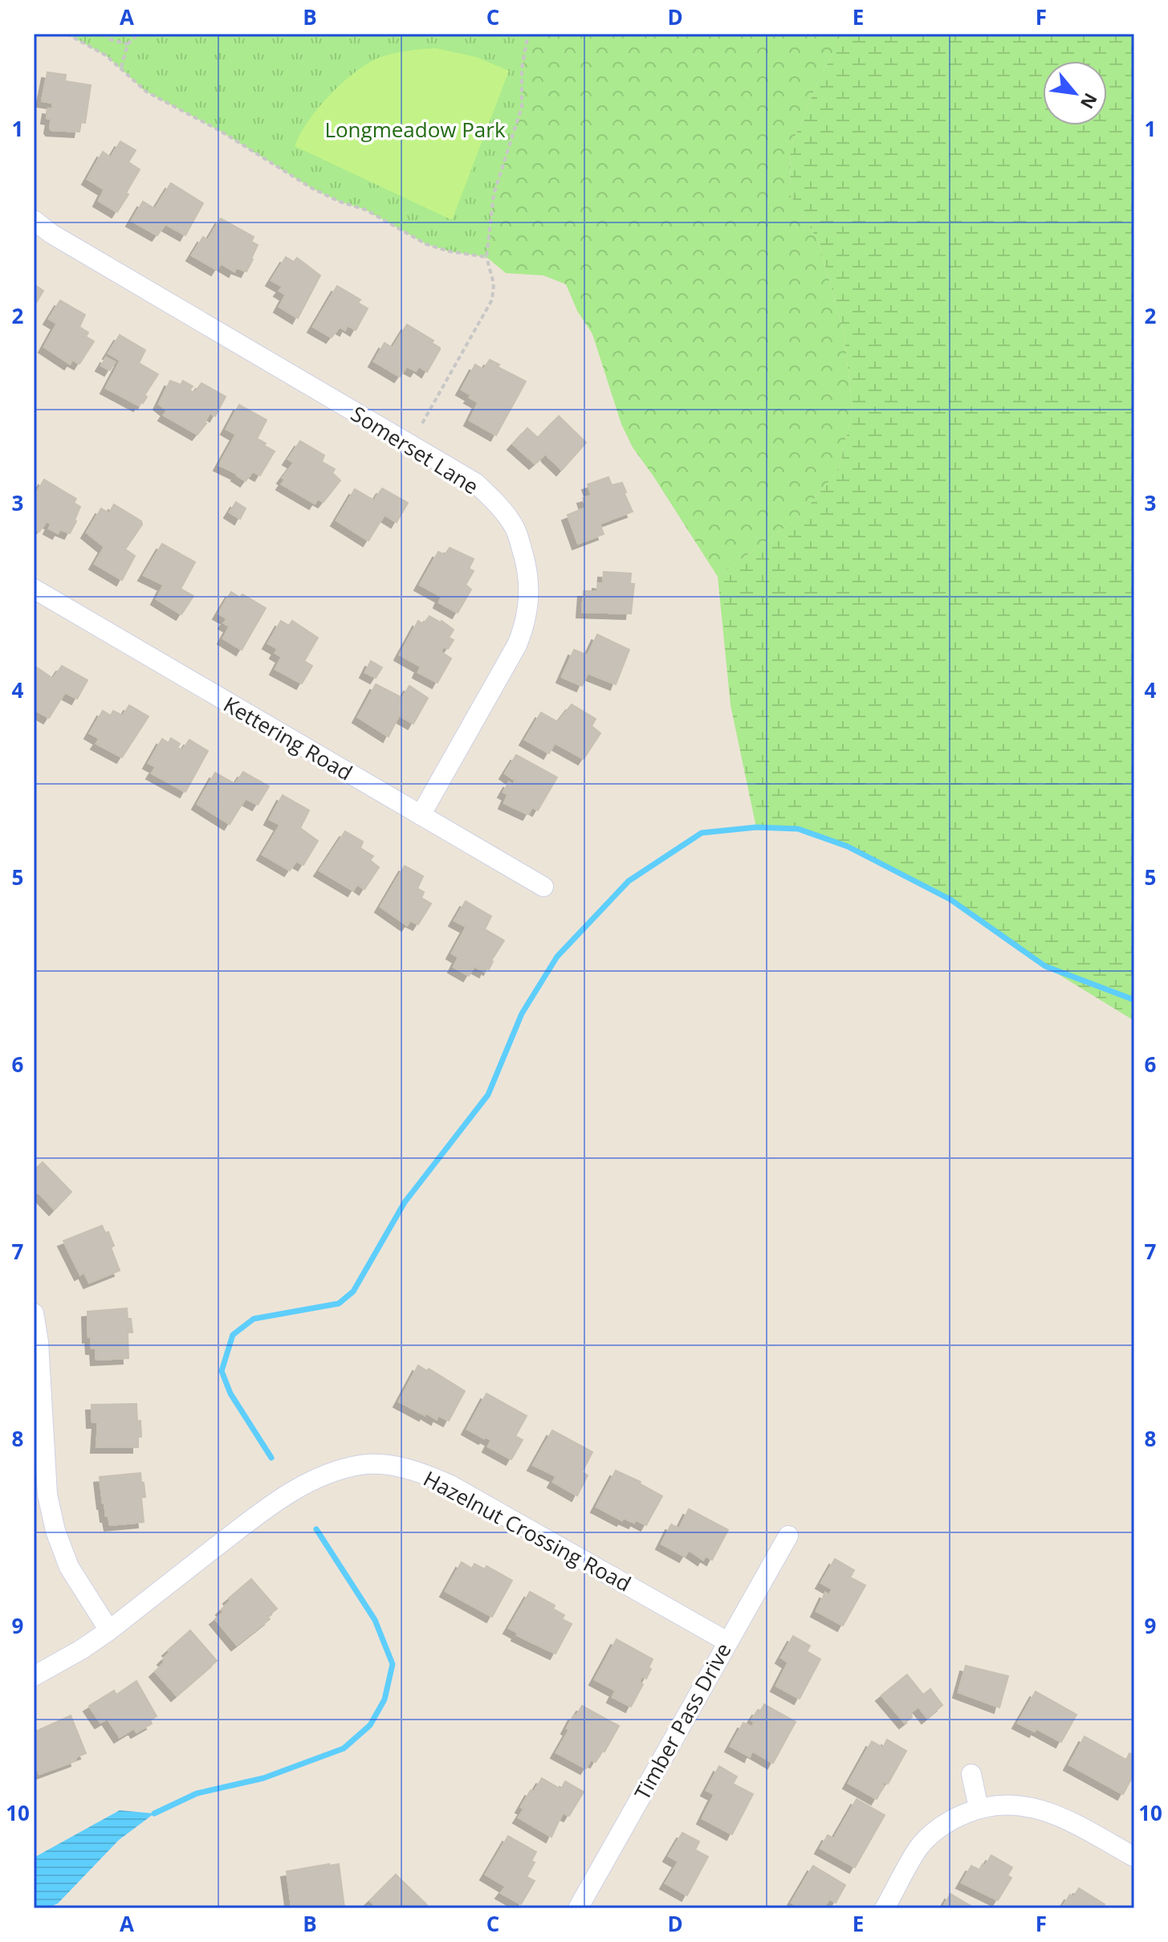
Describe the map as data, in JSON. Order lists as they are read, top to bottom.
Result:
{
  "streets": {
    "street": [
      "Somerset Lane",
      "Kettering Road",
      "Hazelnut Crossing Road",
      "Timber Pass Drive"
    ]
  },
  "crossings": [
    ["Somerset Lane", "Kettering Road"],
    ["Hazelnut Crossing Road", "Timber Pass Drive"]
  ],
  "parks": ["Longmeadow Park"],
  "north": "bottom right",
  "grid": {
    "columns": [
      "A",
      "B",
      "C",
      "D",
      "E",
      "F"
    ],
    "rows": [
      "1",
      "2",
      "3",
      "4",
      "5",
      "6",
      "7",
      "8",
      "9",
      "10"
    ]
  }
}
